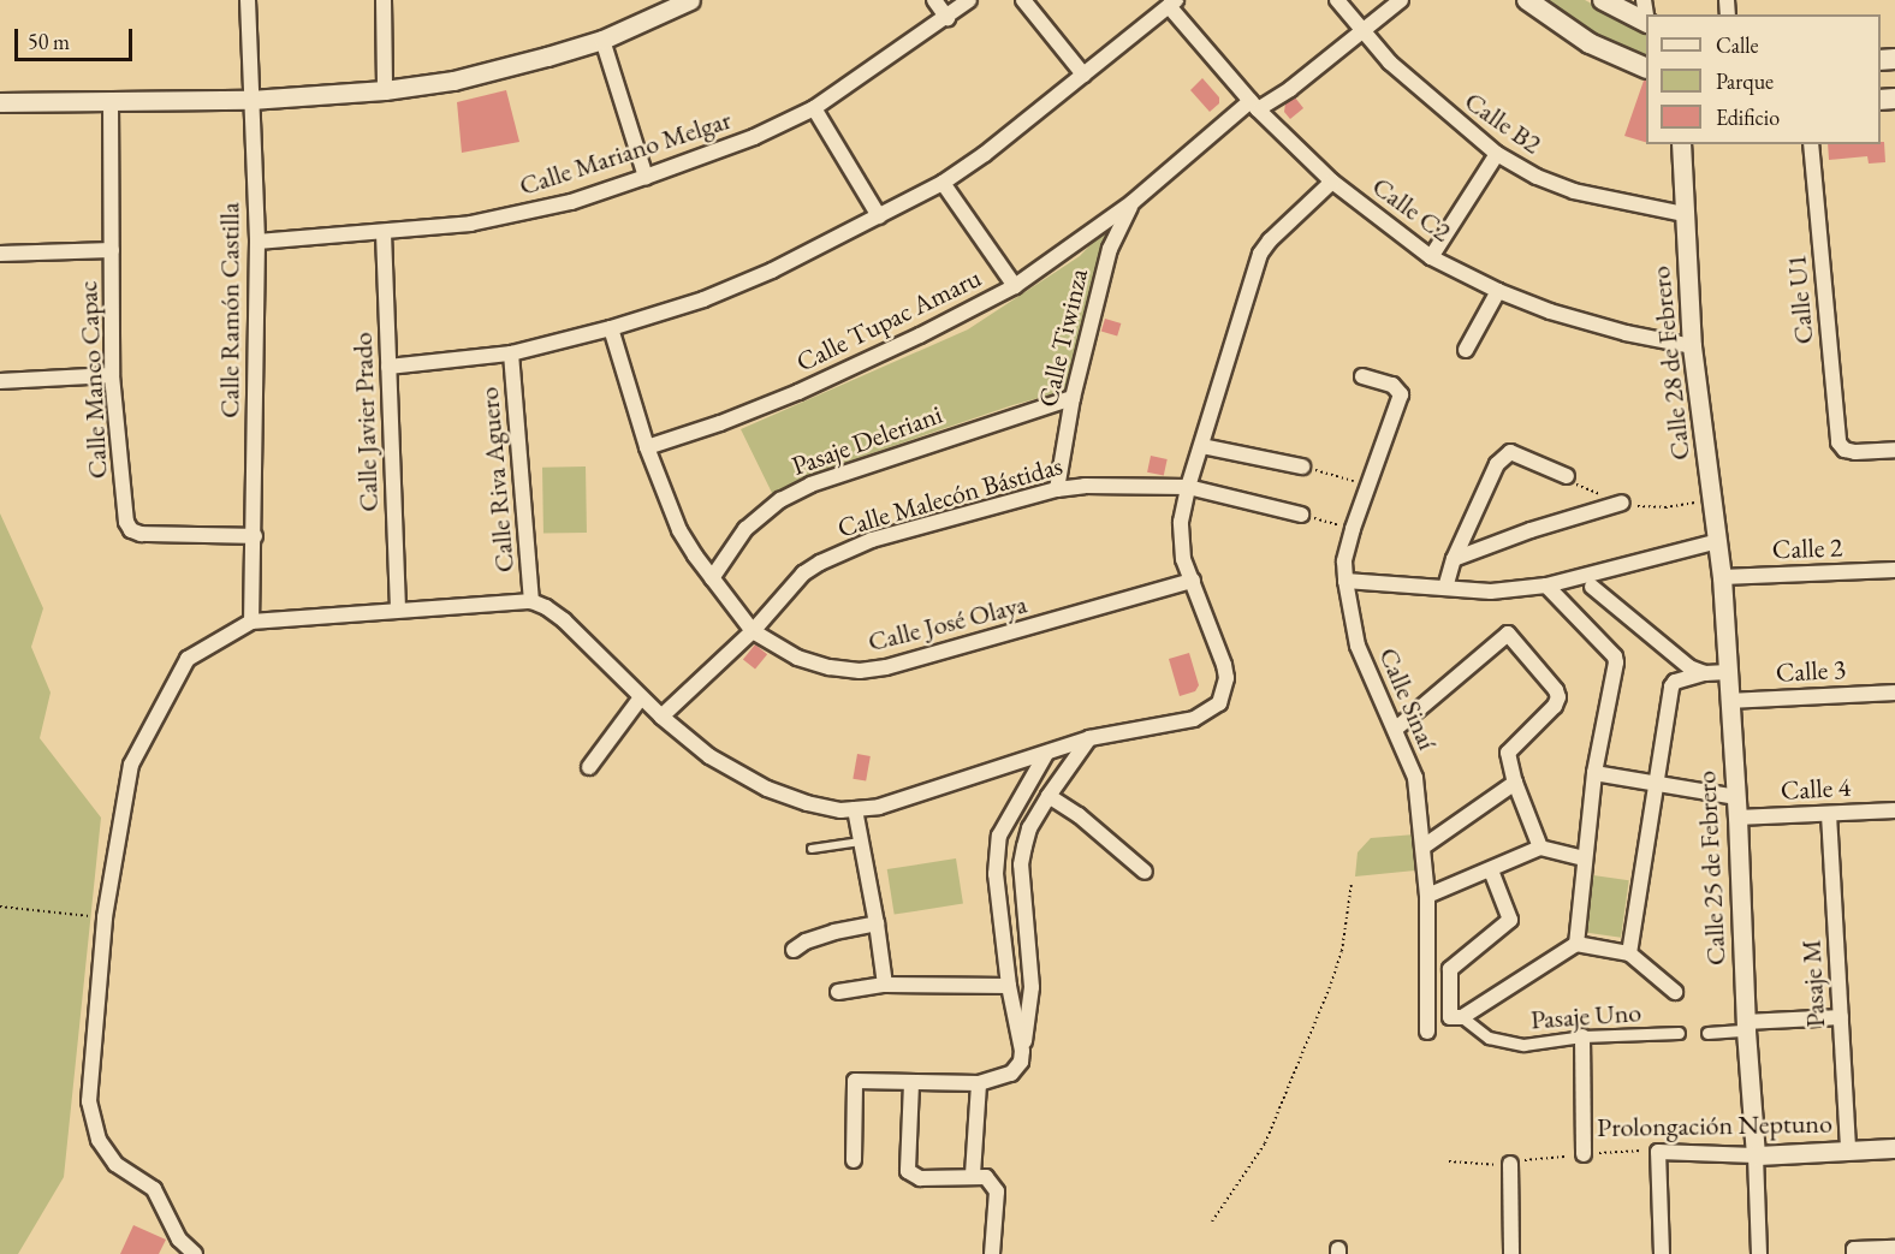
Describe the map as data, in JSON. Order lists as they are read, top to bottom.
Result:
{
  "streets": {
    "street": [
      "Calle B2",
      "Calle Mariano Melgar",
      "Calle C2",
      "Calle U1",
      "Calle Ramón Castilla",
      "Calle Tupac Amaru",
      "Calle Tiwinza",
      "Calle 28 de Febrero",
      "Calle Manco Capac",
      "Calle Javier Prado",
      "Pasaje Deleriani",
      "Calle Riva Aguero",
      "Calle Malecón Bástidas",
      "Calle 2",
      "Calle José Olaya",
      "Calle 3",
      "Calle Sinaí",
      "Calle 4",
      "Calle 25 de Febrero",
      "Pasaje M",
      "Pasaje Uno",
      "Prolongación Neptuno"
    ]
  },
  "crossings": [
    ["Calle B2", "Calle Tupac Amaru"],
    ["Calle B2", "Calle 28 de Febrero"],
    ["Calle Mariano Melgar", "Calle Ramón Castilla"],
    ["Calle Mariano Melgar", "Calle Javier Prado"],
    ["Calle C2", "Calle Tupac Amaru"],
    ["Calle C2", "Calle 28 de Febrero"],
    ["Calle Ramón Castilla", "Calle Manco Capac"],
    ["Calle Tupac Amaru", "Calle Tiwinza"],
    ["Calle Tupac Amaru", "Calle José Olaya"],
    ["Calle Tiwinza", "Pasaje Deleriani"],
    ["Calle Tiwinza", "Calle Malecón Bástidas"],
    ["Calle 28 de Febrero", "Calle 2"],
    ["Calle 28 de Febrero", "Calle 25 de Febrero"],
    ["Pasaje Deleriani", "Calle José Olaya"],
    ["Calle Malecón Bástidas", "Calle José Olaya"],
    ["Calle 2", "Calle 25 de Febrero"],
    ["Calle 3", "Calle 25 de Febrero"],
    ["Calle 4", "Calle 25 de Febrero"],
    ["Calle 4", "Pasaje M"],
    ["Calle 25 de Febrero", "Prolongación Neptuno"],
    ["Pasaje M", "Prolongación Neptuno"]
  ],
  "legend": ["Calle", "Parque", "Edificio"],
  "scale_bar": "50 m"
}
